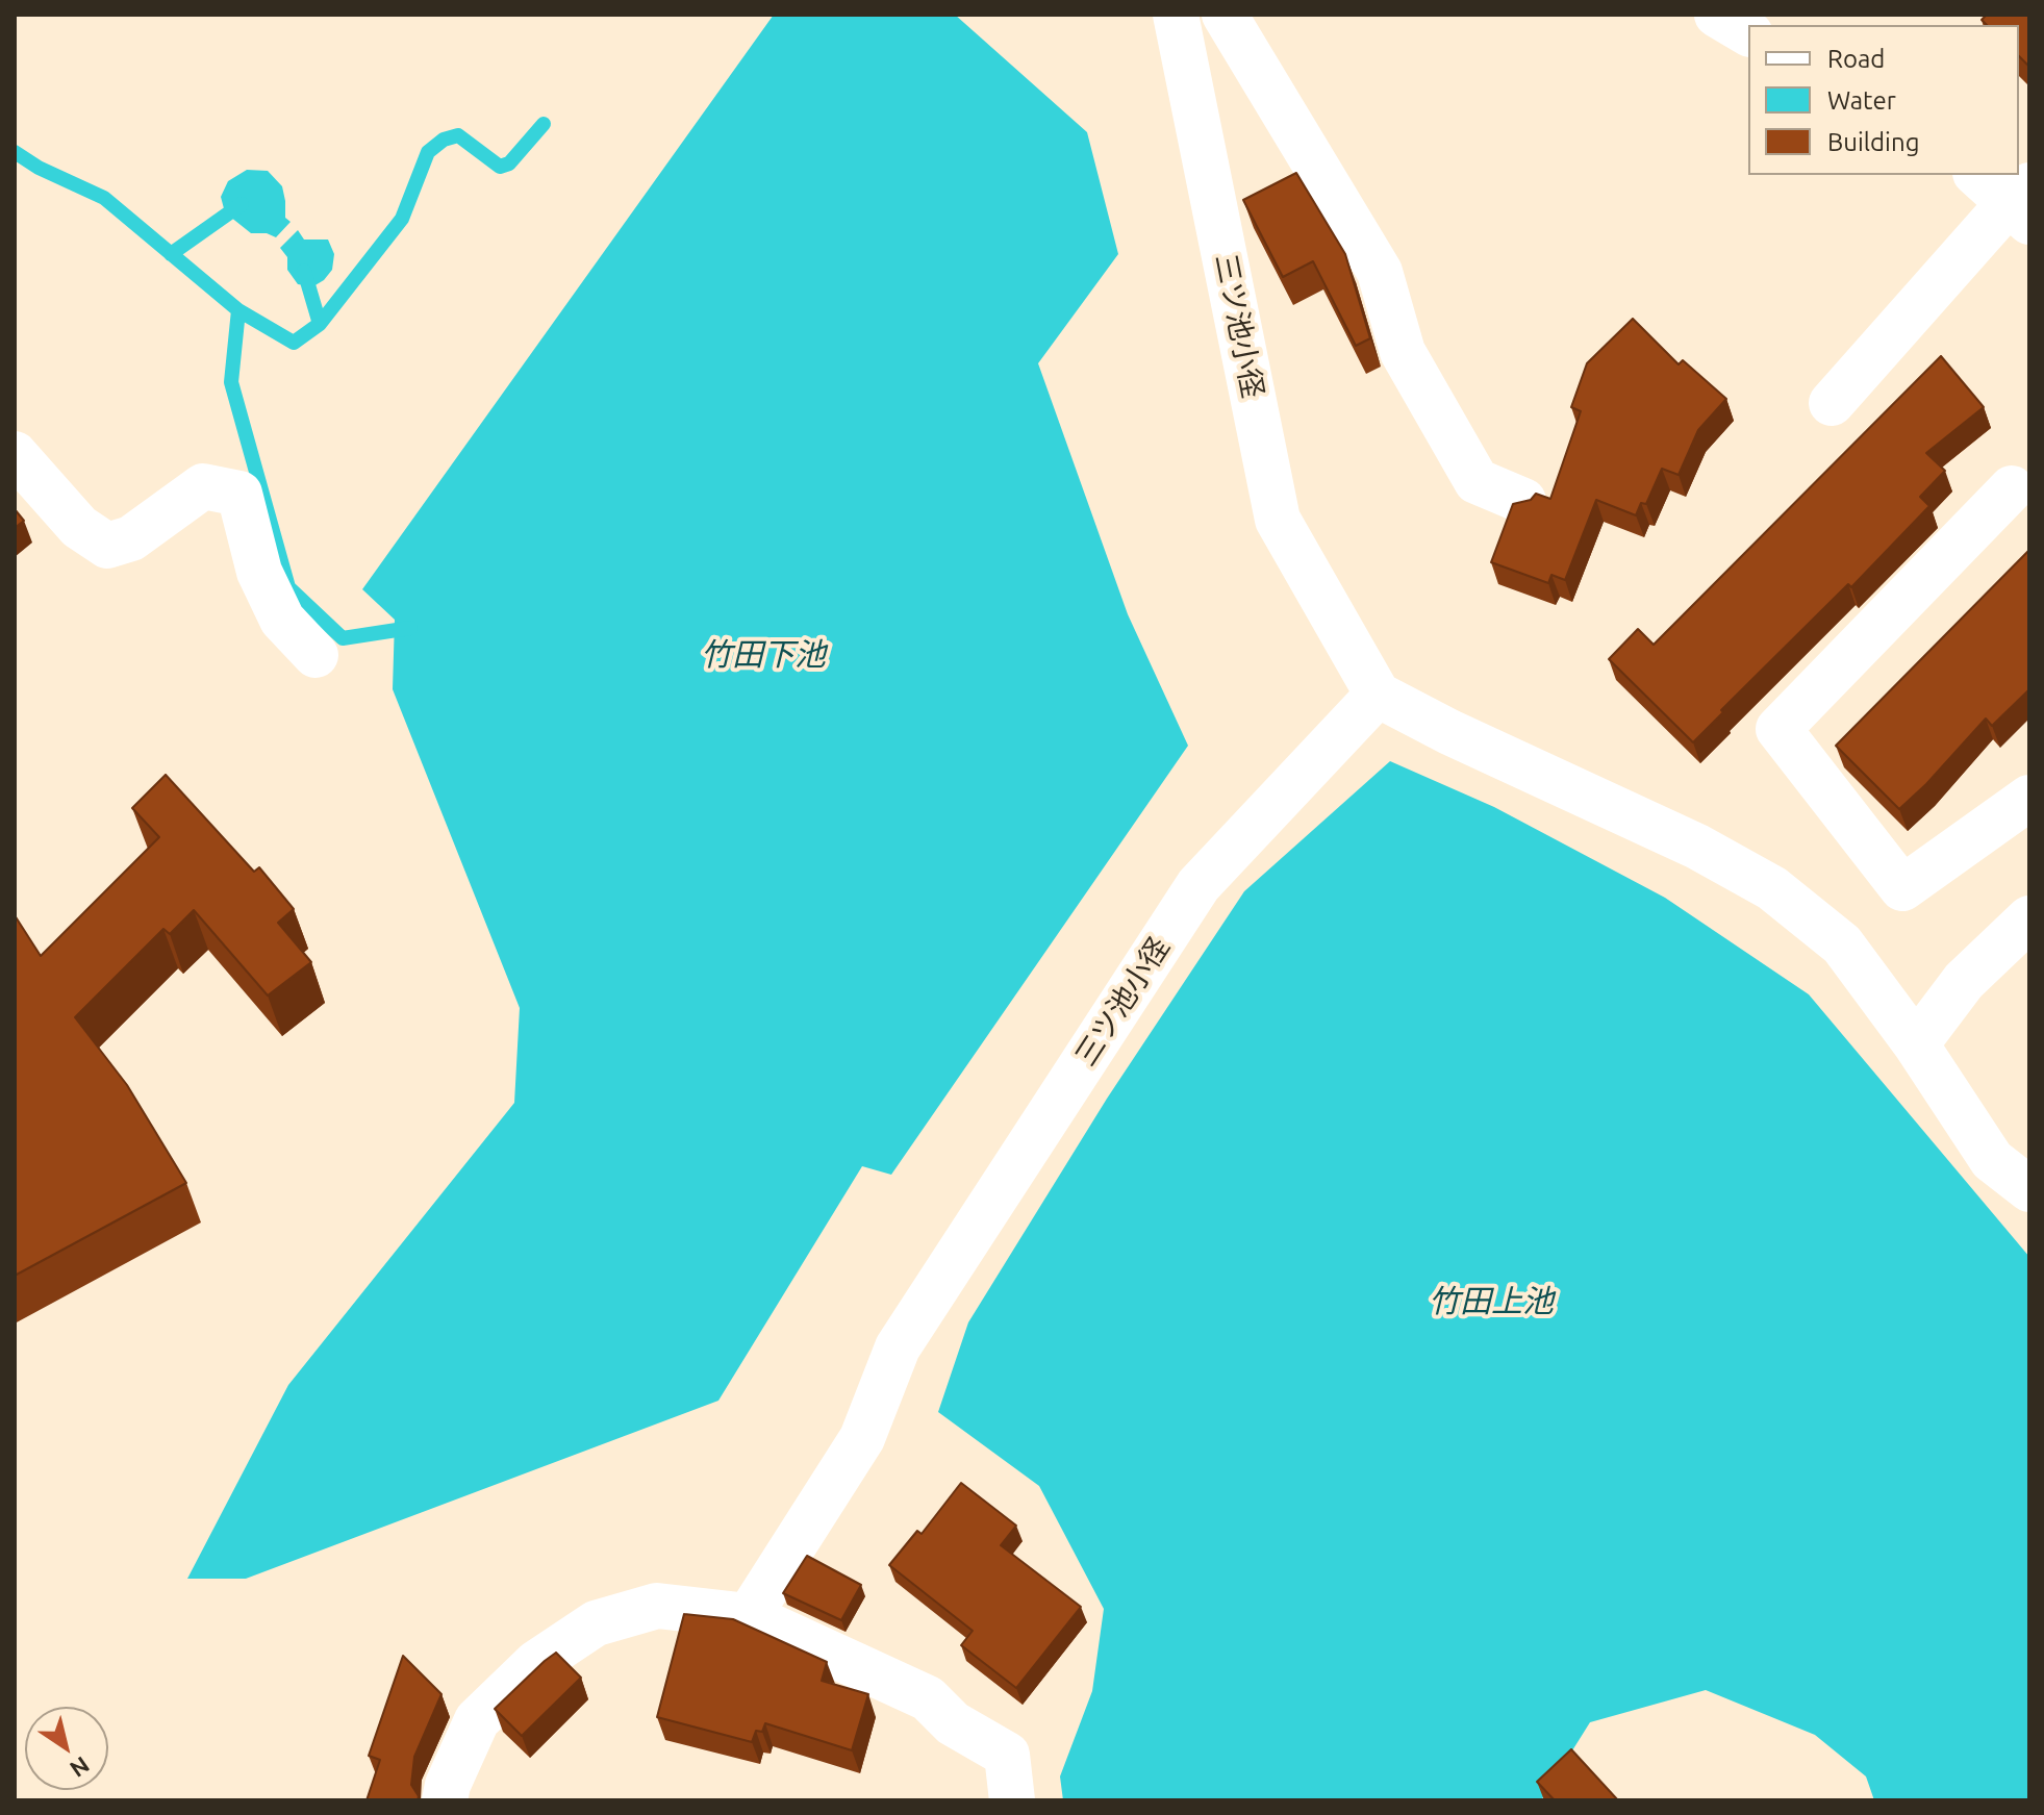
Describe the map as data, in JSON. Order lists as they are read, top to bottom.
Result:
{
  "streets": {
    "street": ["三ツ池小径"]
  },
  "water": ["竹田下池", "竹田上池"],
  "legend": ["Road", "Water", "Building"],
  "north": "bottom right"
}
